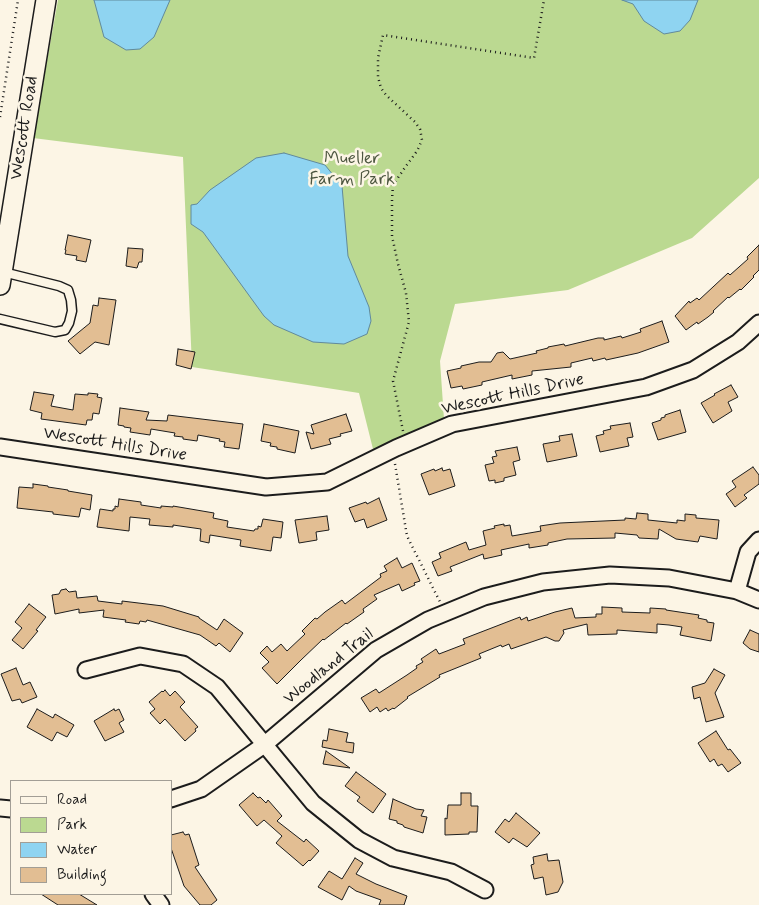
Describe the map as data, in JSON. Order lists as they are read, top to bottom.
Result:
{
  "streets": {
    "street": ["Wescott Road", "Wescott Hills Drive", "Woodland Trail"]
  },
  "parks": ["Mueller Farm Park"],
  "legend": [
    "Road",
    "Park",
    "Water",
    "Building"
  ]
}
